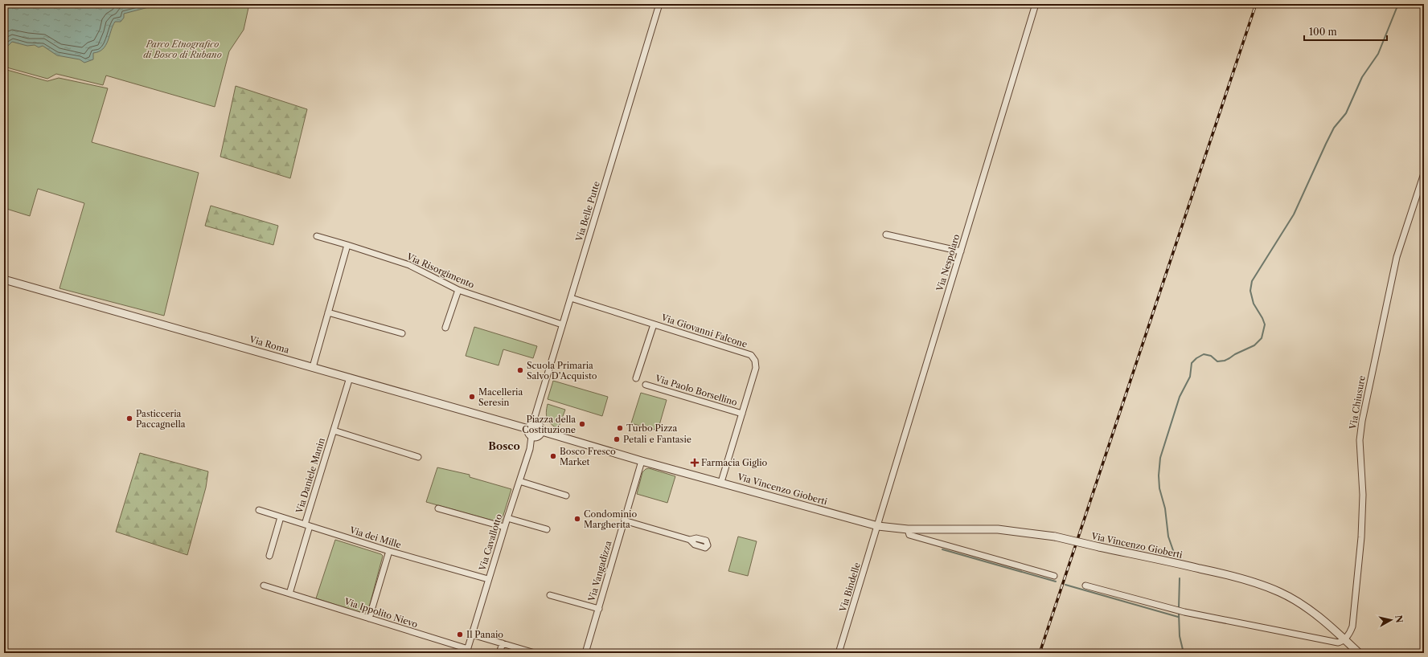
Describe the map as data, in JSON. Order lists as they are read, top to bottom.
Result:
{
  "streets": {
    "street": [
      "Via Belle Putte",
      "Via Nespolaro",
      "Via Risorgimento",
      "Via Giovanni Falcone",
      "Via Roma",
      "Via Paolo Borsellino",
      "Via Chiusure",
      "Via Daniele Manin",
      "Via Vincenzo Gioberti",
      "Via dei Mille",
      "Via Cavallotto",
      "Via Vangadizza",
      "Via Bindelle",
      "Via Ippolito Nievo"
    ]
  },
  "crossings": [
    ["Via Belle Putte", "Via Risorgimento"],
    ["Via Belle Putte", "Via Giovanni Falcone"],
    ["Via Belle Putte", "Via Roma"],
    ["Via Belle Putte", "Via Vincenzo Gioberti"],
    ["Via Belle Putte", "Via Cavallotto"],
    ["Via Nespolaro", "Via Vincenzo Gioberti"],
    ["Via Nespolaro", "Via Bindelle"],
    ["Via Giovanni Falcone", "Via Paolo Borsellino"],
    ["Via Giovanni Falcone", "Via Vincenzo Gioberti"],
    ["Via Roma", "Via Daniele Manin"],
    ["Via Roma", "Via Vincenzo Gioberti"],
    ["Via Roma", "Via Cavallotto"],
    ["Via Chiusure", "Via Vincenzo Gioberti"],
    ["Via Daniele Manin", "Via dei Mille"],
    ["Via Vincenzo Gioberti", "Via Cavallotto"],
    ["Via Vincenzo Gioberti", "Via Vangadizza"],
    ["Via Vincenzo Gioberti", "Via Bindelle"],
    ["Via dei Mille", "Via Cavallotto"],
    ["Via Cavallotto", "Via Ippolito Nievo"]
  ],
  "districts": ["Bosco"],
  "parks": ["Parco Etnografico di Bosco di Rubano"],
  "places": {
    "other": [
      "Scuola Primaria Salvo D’Acquisto",
      "Macelleria Seresin",
      "Pasticceria Paccagnella",
      "Piazza della Costituzione",
      "Turbo Pizza",
      "Petali e Fantasie",
      "Bosco Fresco Market",
      "Condominio Margherita",
      "Il Panaio"
    ],
    "health": ["Farmacia Giglio"]
  },
  "scale_bar": "100 m",
  "north": "right"
}
